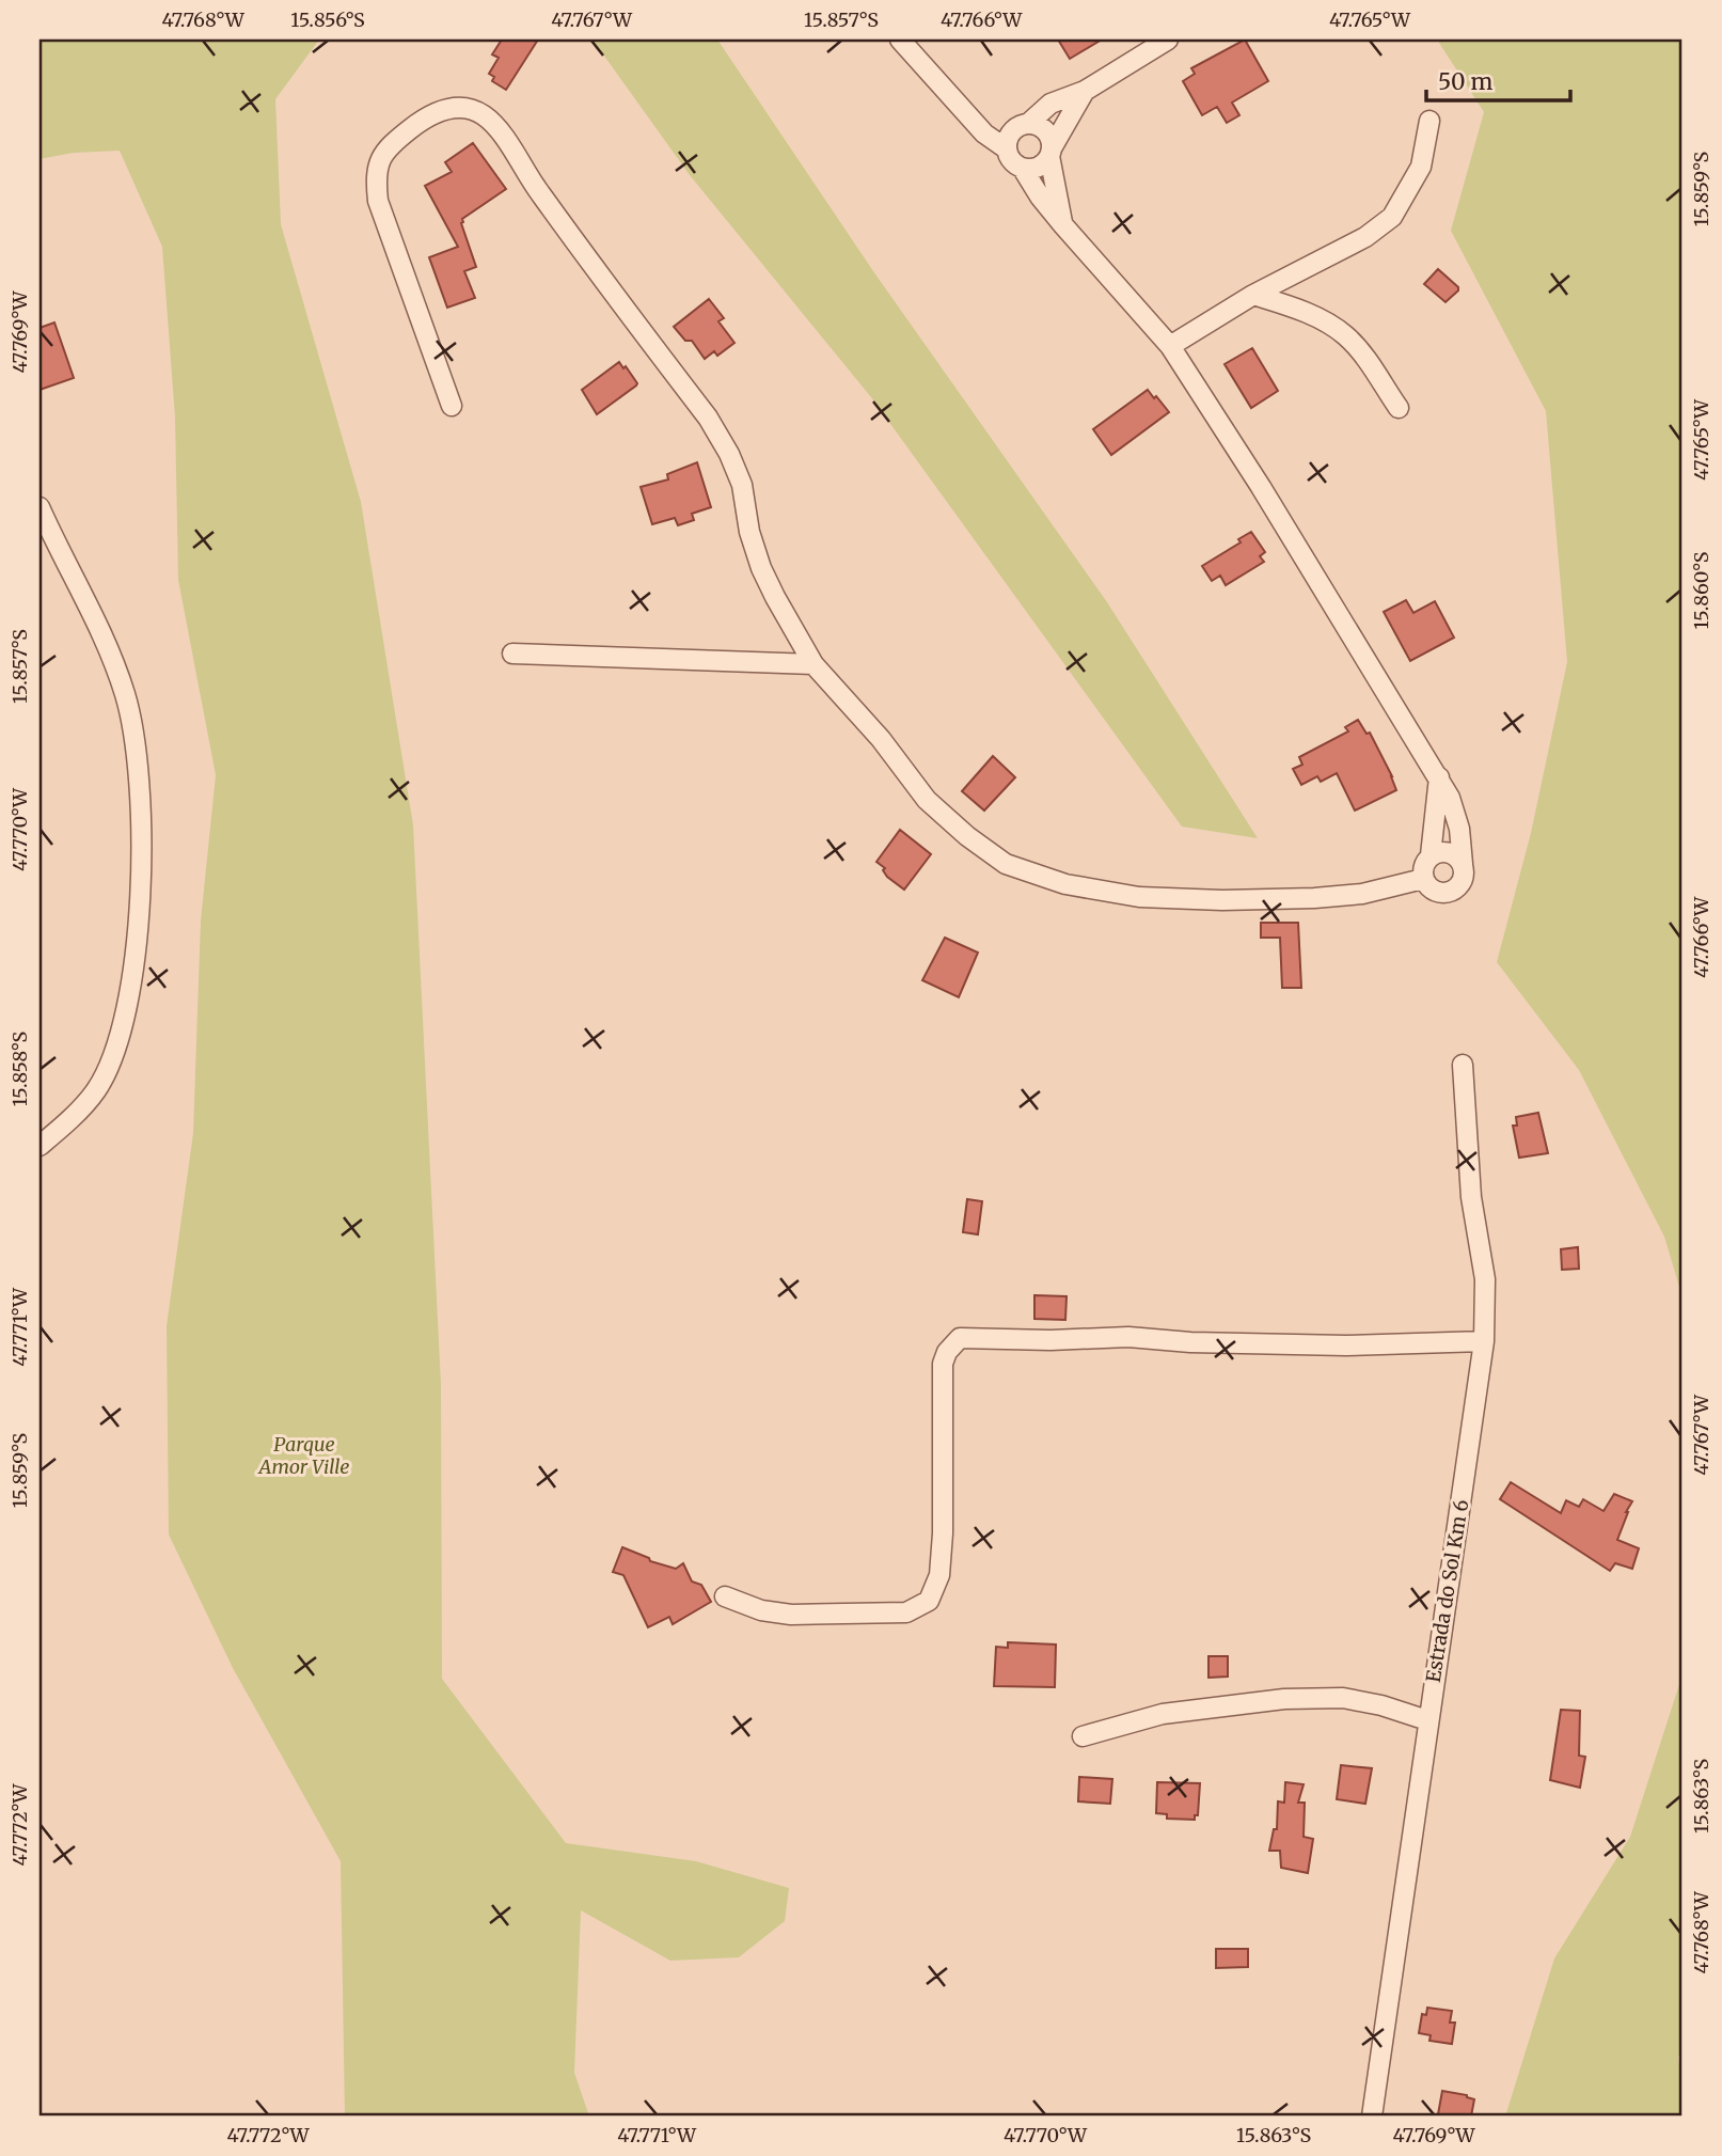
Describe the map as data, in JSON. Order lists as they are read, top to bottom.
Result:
{
  "streets": {
    "street": ["Estrada do Sol Km 6"]
  },
  "parks": ["Parque Amor Ville"],
  "scale_bar": "50 m",
  "coordinates": [
    "47.768°W",
    "15.856°S",
    "47.767°W",
    "15.857°S",
    "47.766°W",
    "47.765°W",
    "15.859°S",
    "47.769°W",
    "15.860°S",
    "47.770°W",
    "15.858°S",
    "47.771°W",
    "15.863°S",
    "47.772°W"
  ]
}
